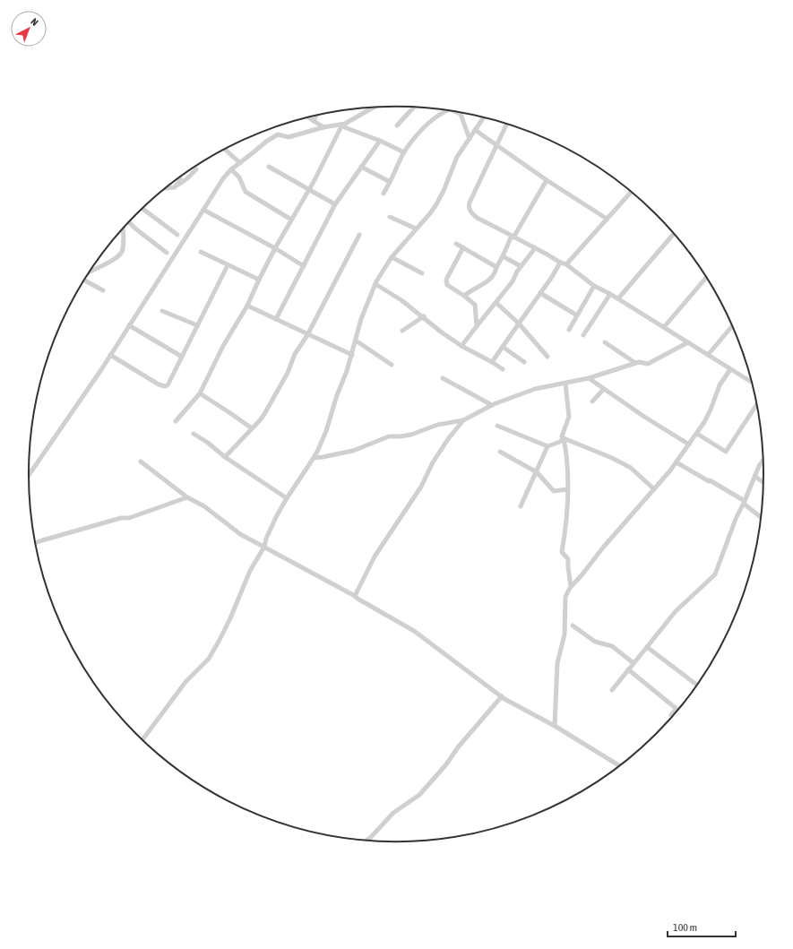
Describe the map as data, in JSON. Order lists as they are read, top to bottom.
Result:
{
  "scale_bar": "100 m",
  "north": "top right"
}
